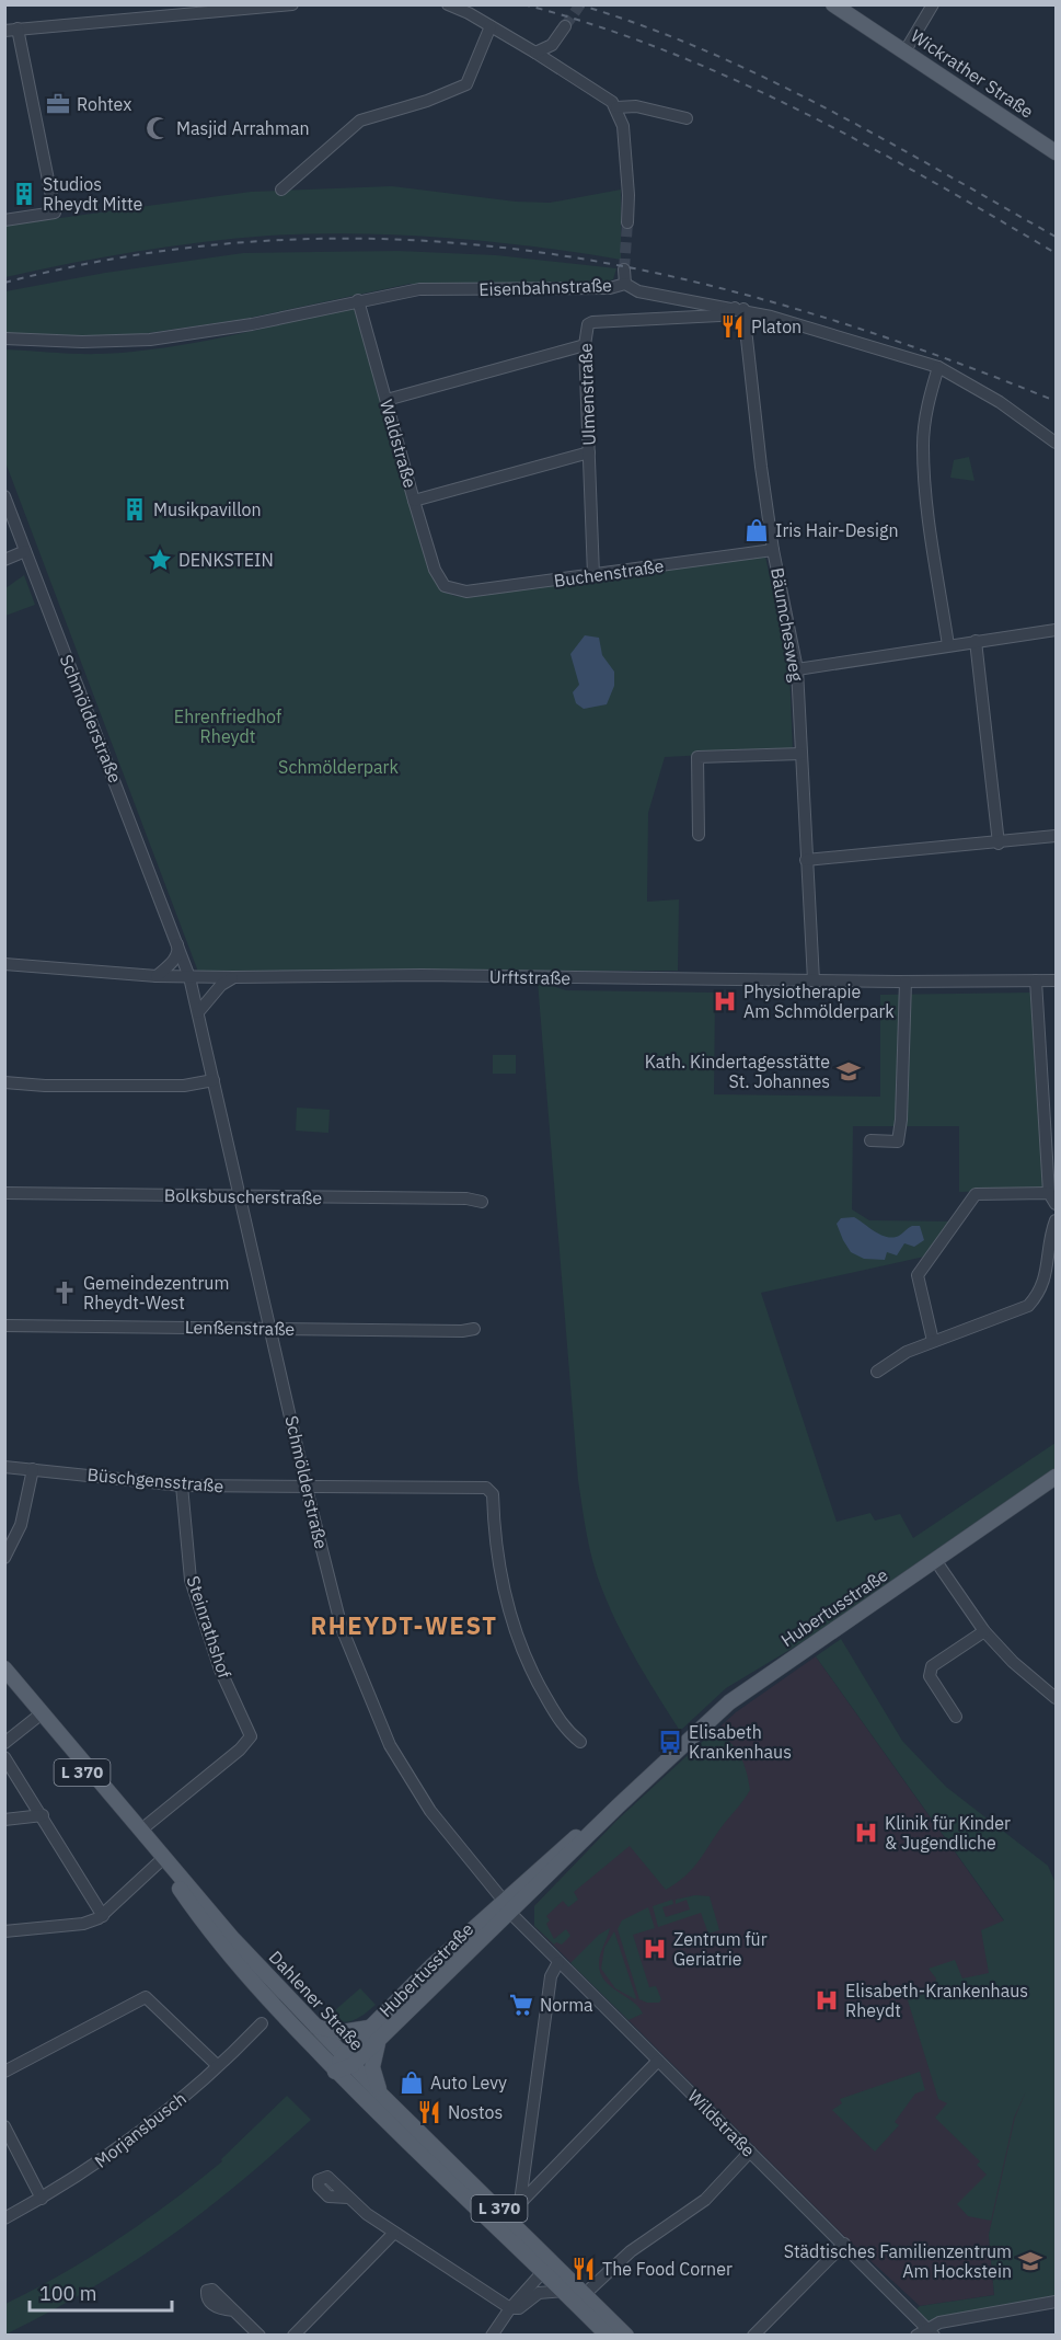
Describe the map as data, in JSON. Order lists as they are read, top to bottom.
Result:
{
  "streets": {
    "main road": [
      "Wickrather Straße",
      "Hubertusstraße",
      "L 370",
      "Dahlener Straße"
    ],
    "street": [
      "Eisenbahnstraße",
      "Ulmenstraße",
      "Waldstraße",
      "Buchenstraße",
      "Bäumchesweg",
      "Schmölderstraße",
      "Urftstraße",
      "Bolksbuscherstraße",
      "Lenßenstraße",
      "Büschgensstraße",
      "Steinrathshof",
      "Wildstraße",
      "Morjansbusch"
    ]
  },
  "crossings": [
    ["Eisenbahnstraße", "Ulmenstraße"],
    ["Eisenbahnstraße", "Waldstraße"],
    ["Eisenbahnstraße", "Bäumchesweg"],
    ["Ulmenstraße", "Buchenstraße"],
    ["Ulmenstraße", "Bäumchesweg"],
    ["Waldstraße", "Buchenstraße"],
    ["Buchenstraße", "Bäumchesweg"],
    ["Bäumchesweg", "Urftstraße"],
    ["Schmölderstraße", "Urftstraße"],
    ["Schmölderstraße", "Bolksbuscherstraße"],
    ["Schmölderstraße", "Lenßenstraße"],
    ["Schmölderstraße", "Büschgensstraße"],
    ["Schmölderstraße", "Hubertusstraße"],
    ["Schmölderstraße", "Wildstraße"],
    ["Büschgensstraße", "Steinrathshof"],
    ["Hubertusstraße", "Dahlener Straße"],
    ["Hubertusstraße", "Wildstraße"],
    ["Steinrathshof", "Dahlener Straße"]
  ],
  "districts": ["RHEYDT-WEST"],
  "parks": ["Ehrenfriedhof Rheydt", "Schmölderpark"],
  "places": {
    "office": ["Rohtex"],
    "mosque": ["Masjid Arrahman"],
    "building": ["Studios Rheydt Mitte", "Musikpavillon"],
    "restaurant": ["Platon", "Nostos", "The Food Corner"],
    "shop": ["Iris Hair-Design", "Auto Levy"],
    "place": ["DENKSTEIN"],
    "hospital": [
      "Physiotherapie Am Schmölderpark",
      "Klinik für Kinder & Jugendliche",
      "Zentrum für Geriatrie",
      "Elisabeth-Krankenhaus Rheydt"
    ],
    "school or university": ["Kath. Kindertagesstätte St. Johannes", "Städtisches Familienzentrum Am Hockstein"],
    "church": ["Gemeindezentrum Rheydt-West"],
    "bus stop": ["Elisabeth Krankenhaus"],
    "supermarket": ["Norma"]
  },
  "scale_bar": "100 m"
}
